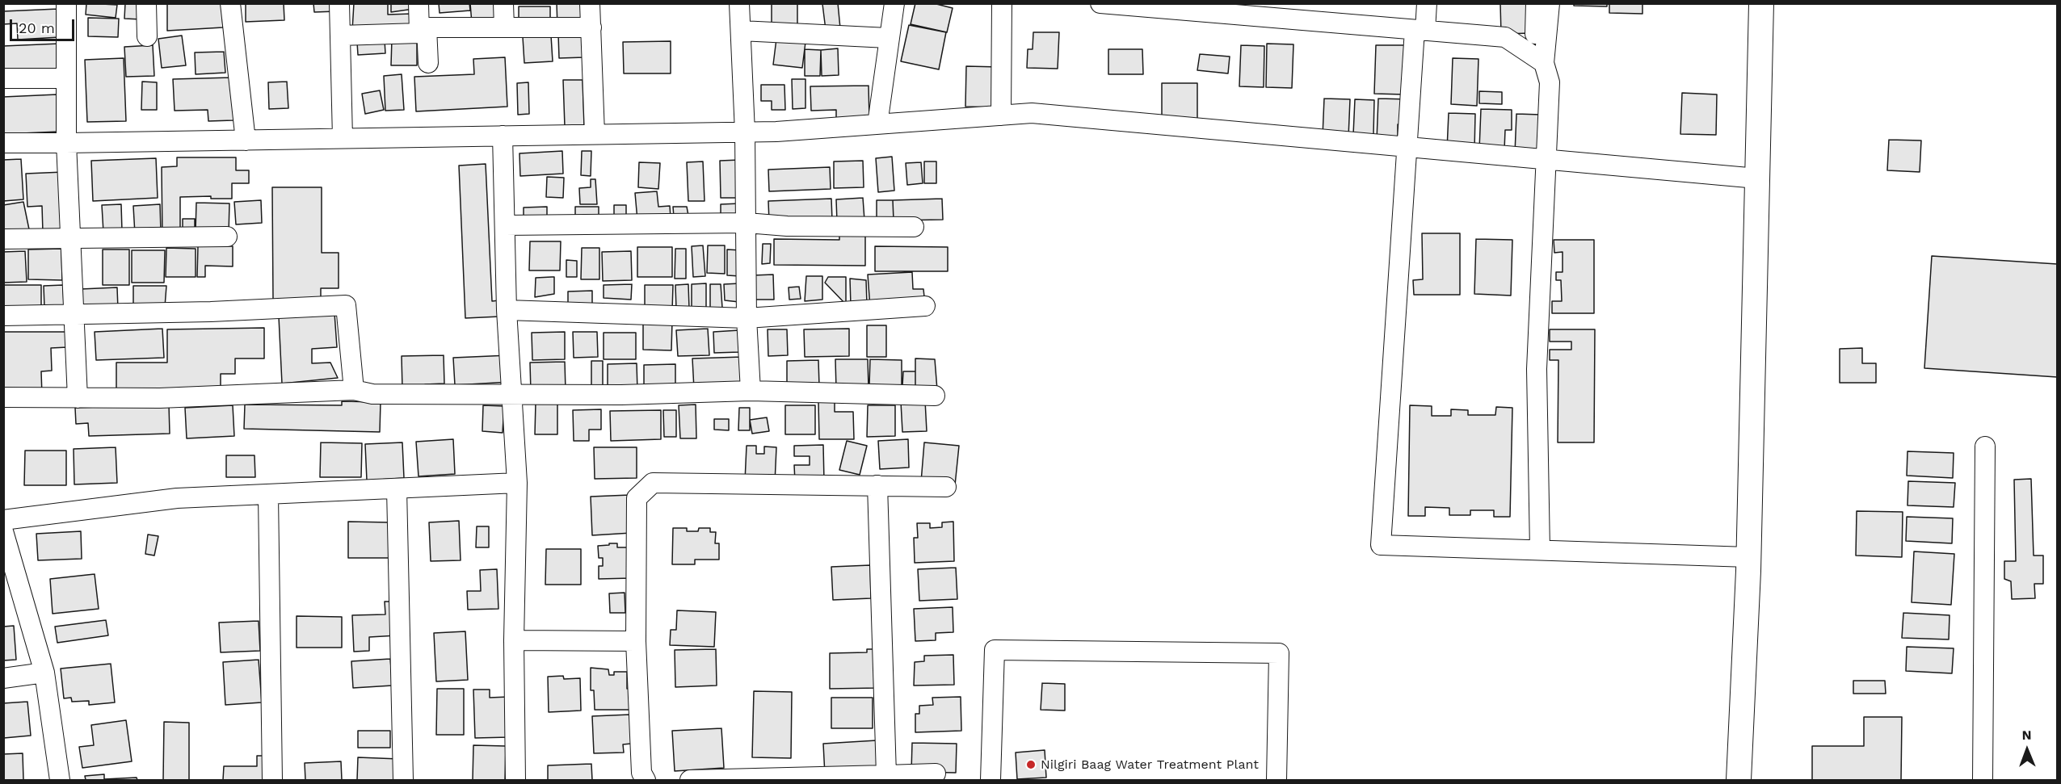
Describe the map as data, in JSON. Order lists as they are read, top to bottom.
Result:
{
  "places": ["Nilgiri Baag Water Treatment Plant"],
  "scale_bar": "20 m",
  "north": "top"
}
